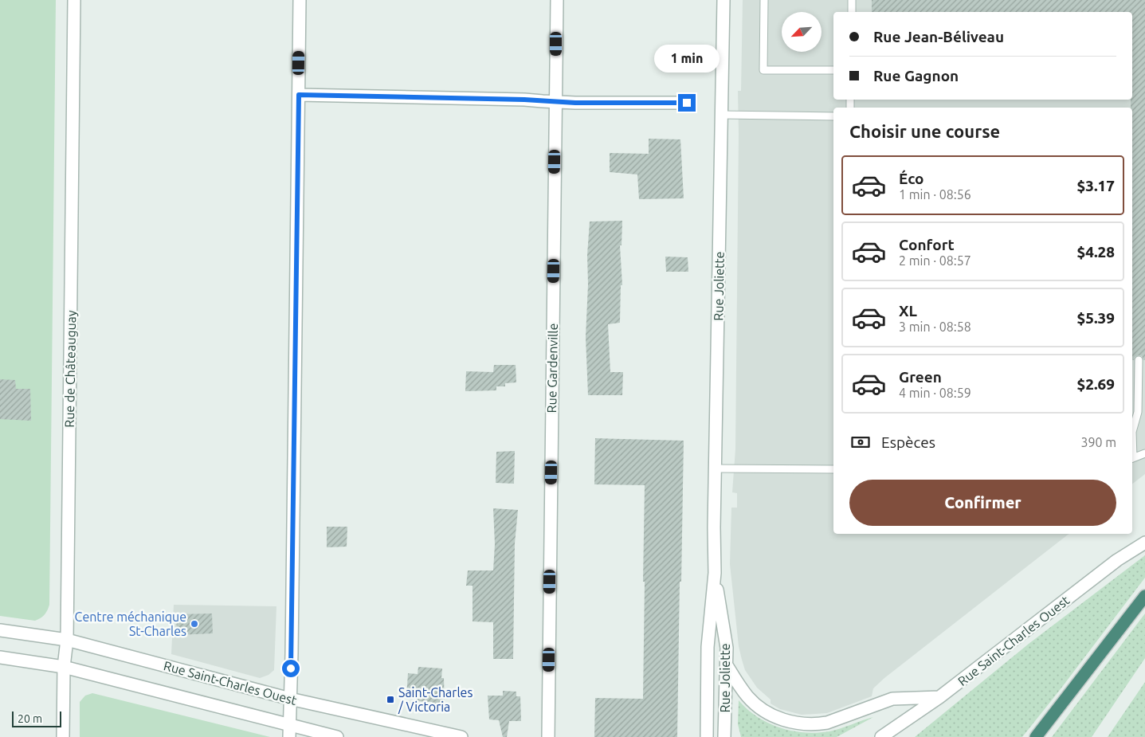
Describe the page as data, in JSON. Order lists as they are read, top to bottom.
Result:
{
  "streets": {
    "street": [
      "Rue Joliette",
      "Rue Gardenville",
      "Rue de Châteauguay",
      "Rue Saint-Charles Ouest"
    ]
  },
  "crossings": [
    ["Rue de Châteauguay", "Rue Saint-Charles Ouest"]
  ],
  "places": {
    "other": ["Centre méchanique St-Charles"],
    "transit": ["Saint-Charles / Victoria"]
  },
  "scale_bar": "20 m",
  "north": "bottom left",
  "page": {
    "banner": ["Rue Jean-Béliveau", "Rue Gagnon"],
    "bubble": "1 min",
    "heading": "Choisir une course",
    "list": [
      {
        "name": "Éco",
        "note": "1 min · 08:56",
        "value": "$3.17"
      },
      {
        "name": "Confort",
        "note": "2 min · 08:57",
        "value": "$4.28"
      },
      {
        "name": "XL",
        "note": "3 min · 08:58",
        "value": "$5.39"
      },
      {
        "name": "Green",
        "note": "4 min · 08:59",
        "value": "$2.69"
      }
    ],
    "pay": ["Espèces", "390 m"],
    "buttons": "Confirmer",
    "scale": "20 m"
  }
}
